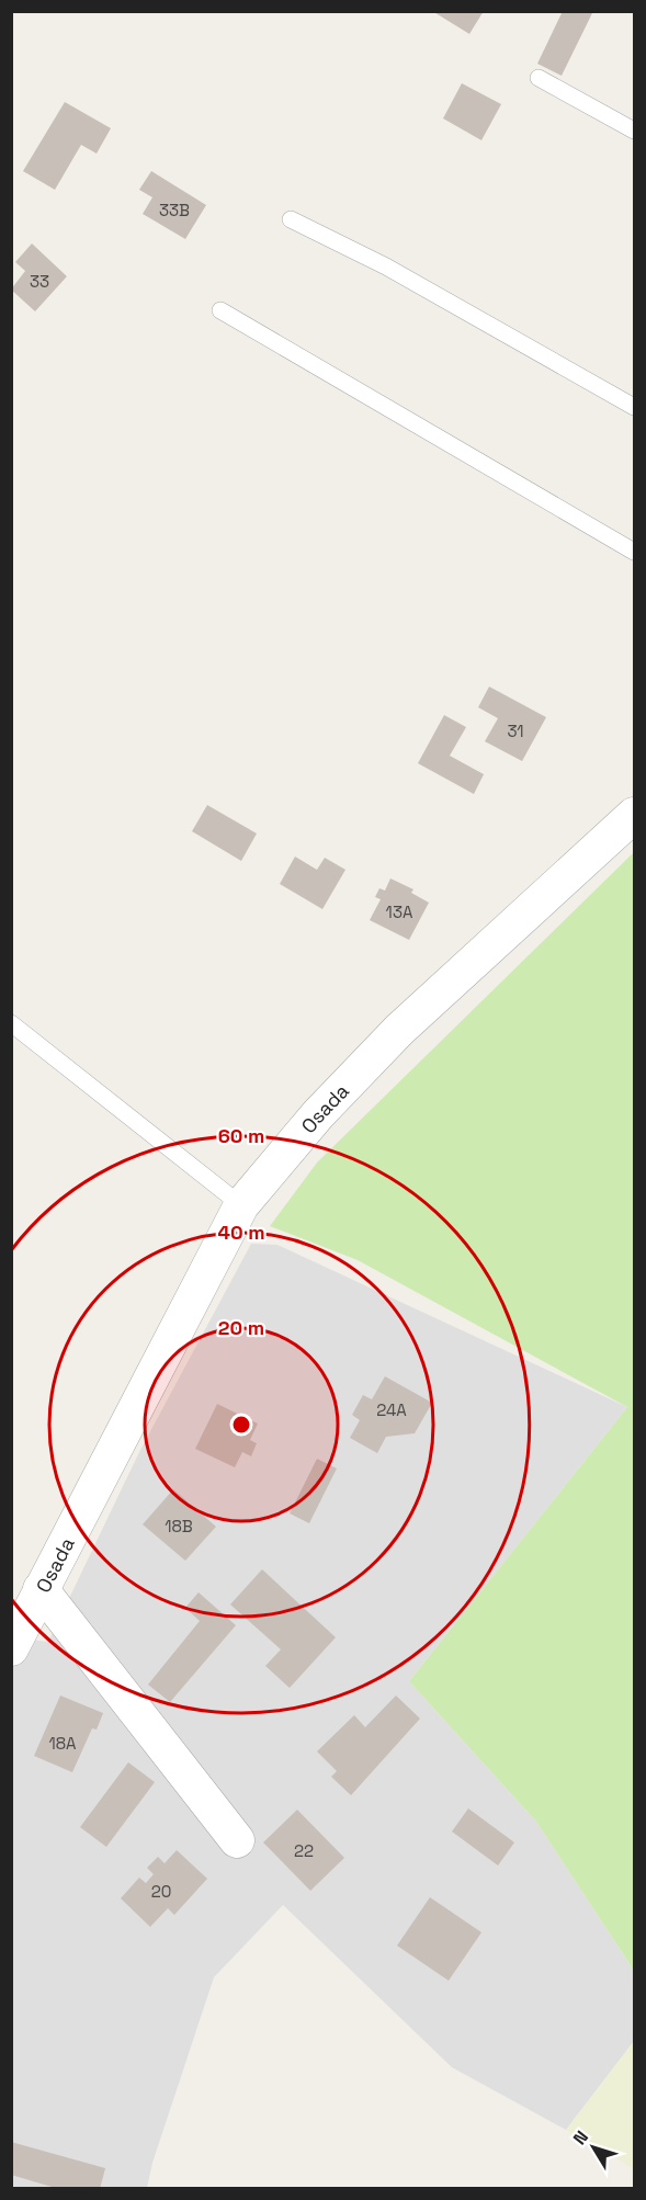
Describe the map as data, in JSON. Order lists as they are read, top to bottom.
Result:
{
  "streets": {
    "street": ["Osada"]
  },
  "house_numbers": [
    "33B",
    "33",
    "31",
    "13A",
    "24A",
    "18B",
    "18A",
    "22",
    "20"
  ],
  "north": "top left",
  "rings": ["60 m", "40 m", "20 m"]
}
